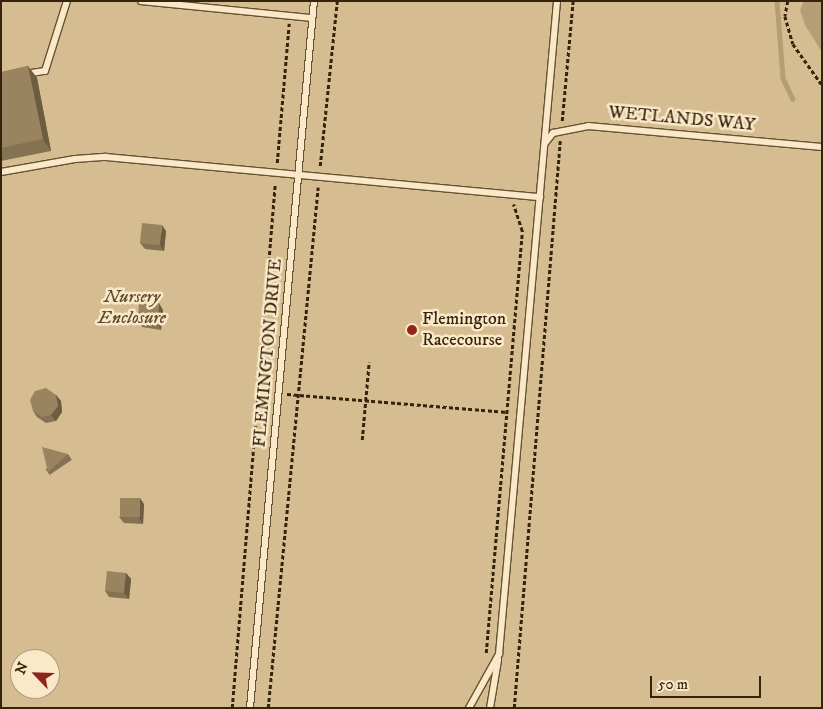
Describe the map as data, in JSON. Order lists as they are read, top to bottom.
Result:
{
  "streets": {
    "lane": ["WETLANDS WAY", "FLEMINGTON DRIVE"]
  },
  "parks": ["Nursery Enclosure"],
  "places": ["Flemington Racecourse"],
  "scale_bar": "50 m",
  "north": "top left"
}
